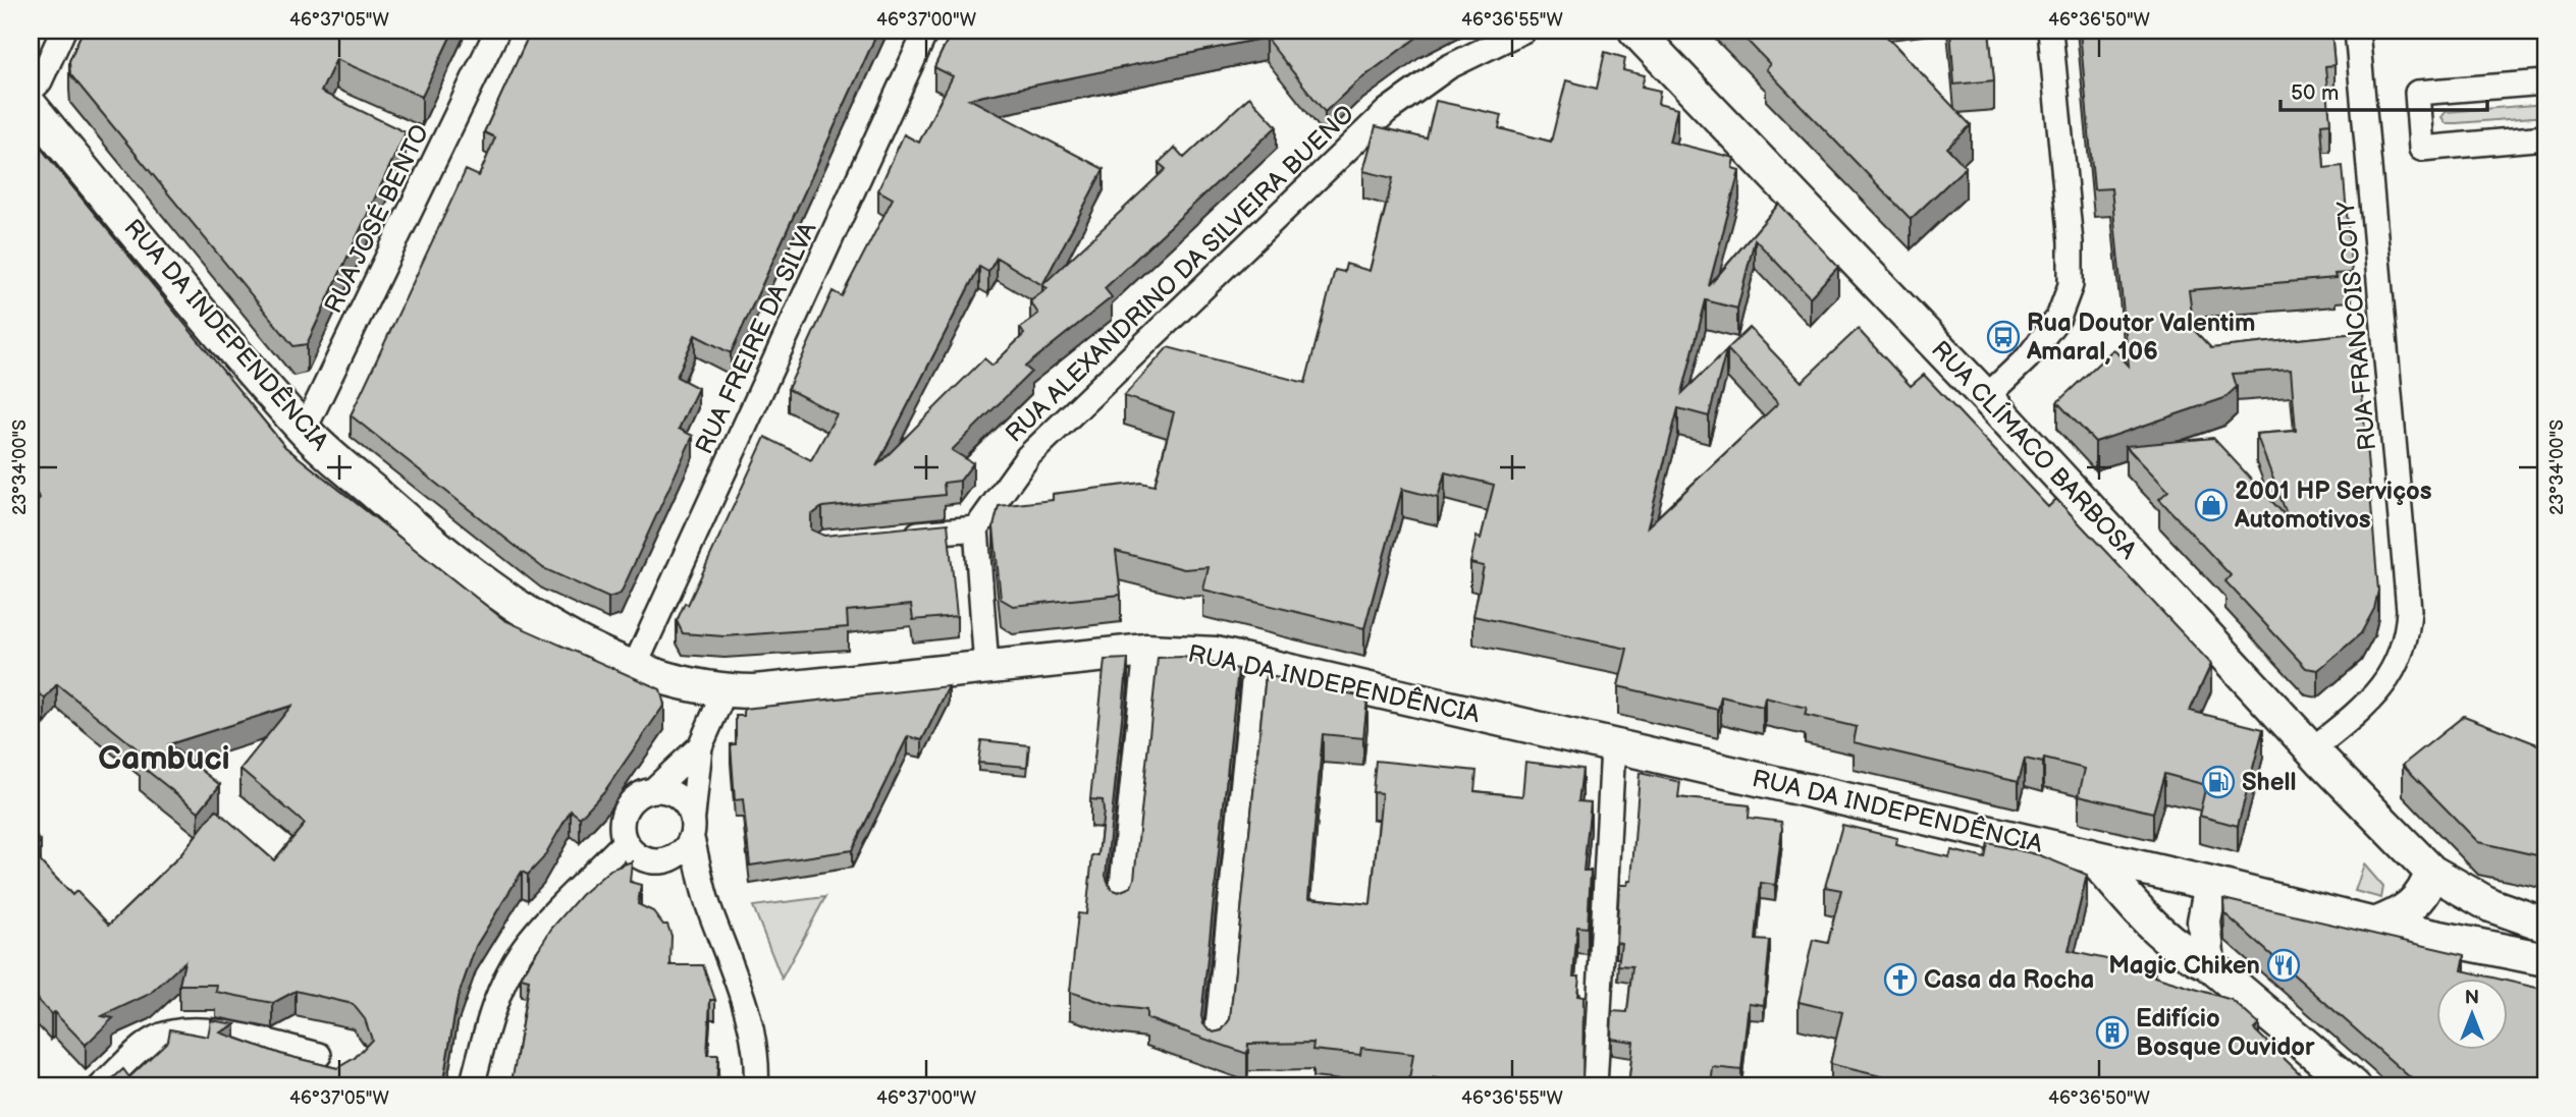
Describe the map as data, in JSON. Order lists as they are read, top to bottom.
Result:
{
  "streets": {
    "main road": ["RUA DA INDEPENDÊNCIA", "RUA CLÍMACO BARBOSA"],
    "street": [
      "RUA JOSÉ BENTO",
      "RUA ALEXANDRINO DA SILVEIRA BUENO",
      "RUA FRANCOIS COTY",
      "RUA FREIRE DA SILVA"
    ]
  },
  "crossings": [
    ["RUA JOSÉ BENTO", "RUA DA INDEPENDÊNCIA"],
    ["RUA FRANCOIS COTY", "RUA CLÍMACO BARBOSA"],
    ["RUA DA INDEPENDÊNCIA", "RUA FREIRE DA SILVA"]
  ],
  "districts": ["Cambuci"],
  "places": {
    "bus stop": ["Rua Doutor Valentim Amaral, 106"],
    "shop": ["2001 HP Serviços Automotivos"],
    "fuel station": ["Shell"],
    "restaurant": ["Magic Chiken"],
    "church": ["Casa da Rocha"],
    "building": ["Edifício Bosque Ouvidor"]
  },
  "scale_bar": "50 m",
  "north": "top",
  "coordinates": [
    "46°37'05\"W",
    "46°37'00\"W",
    "46°36'55\"W",
    "46°36'50\"W",
    "23°34'00\"S"
  ]
}
